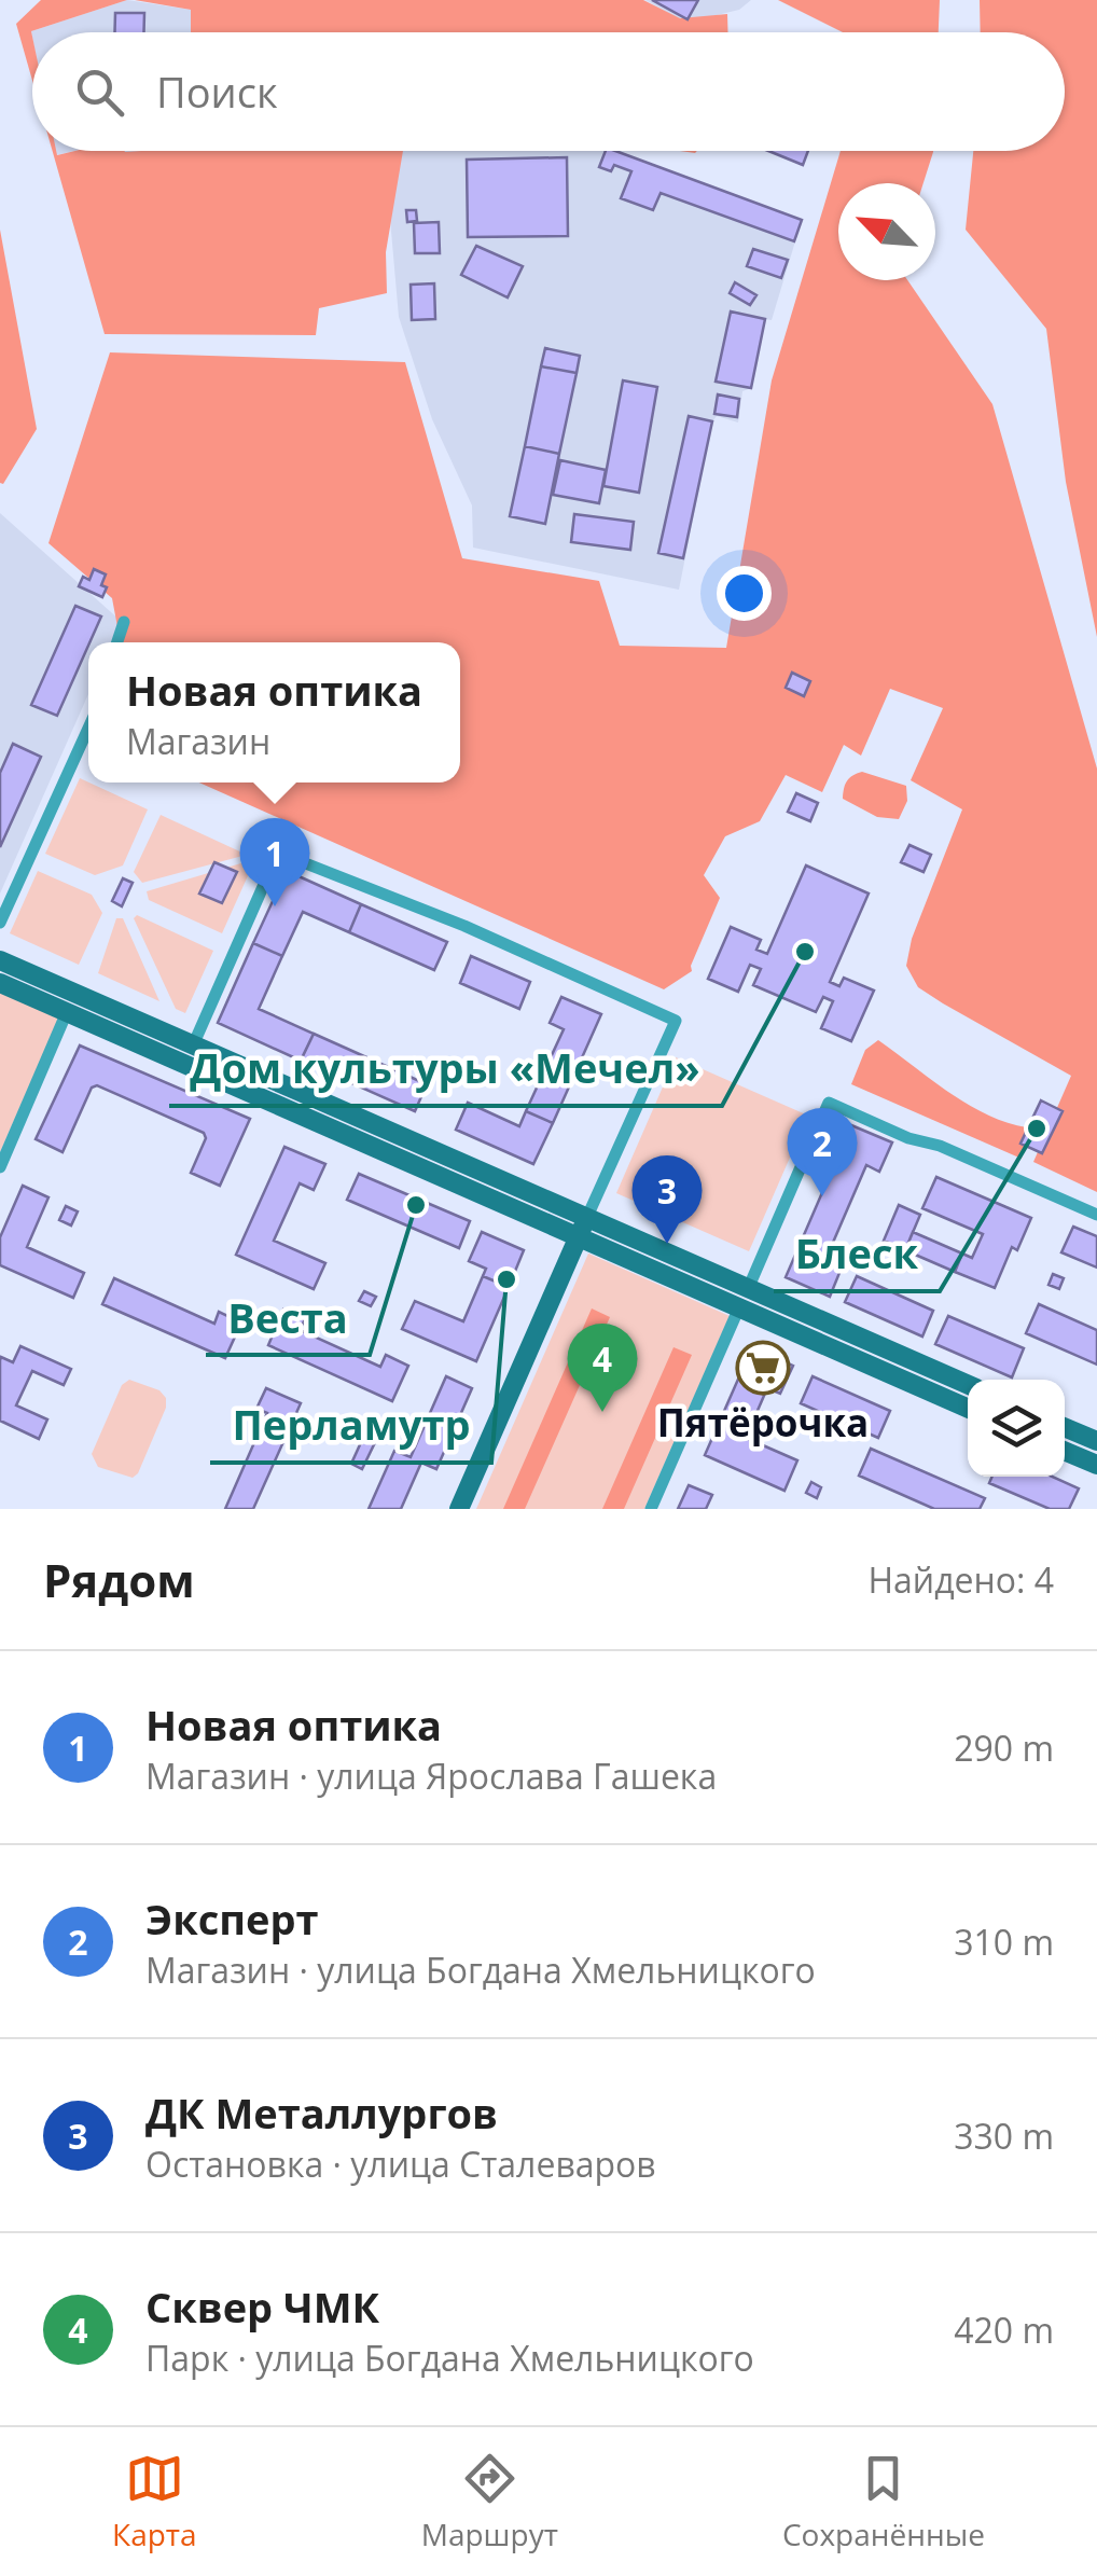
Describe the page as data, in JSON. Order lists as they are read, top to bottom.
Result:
{
  "places": {
    "other": [
      "Дом культуры «Мечел»",
      "Блеск",
      "Веста",
      "Перламутр"
    ],
    "supermarket": ["Пятёрочка"]
  },
  "north": "top left",
  "page": {
    "search": "Поиск",
    "popup": ["Новая оптика", "Магазин"],
    "pins": [
      "1",
      "2",
      "3",
      "4"
    ],
    "heading": ["Рядом", "Найдено: 4"],
    "list": [
      {
        "mark": "1",
        "name": "Новая оптика",
        "note": "Магазин · улица Ярослава Гашека",
        "value": "290 m"
      },
      {
        "mark": "2",
        "name": "Эксперт",
        "note": "Магазин · улица Богдана Хмельницкого",
        "value": "310 m"
      },
      {
        "mark": "3",
        "name": "ДК Металлургов",
        "note": "Остановка · улица Сталеваров",
        "value": "330 m"
      },
      {
        "mark": "4",
        "name": "Сквер ЧМК",
        "note": "Парк · улица Богдана Хмельницкого",
        "value": "420 m"
      }
    ],
    "nav": ["Карта", "Маршрут", "Сохранённые"]
  }
}
